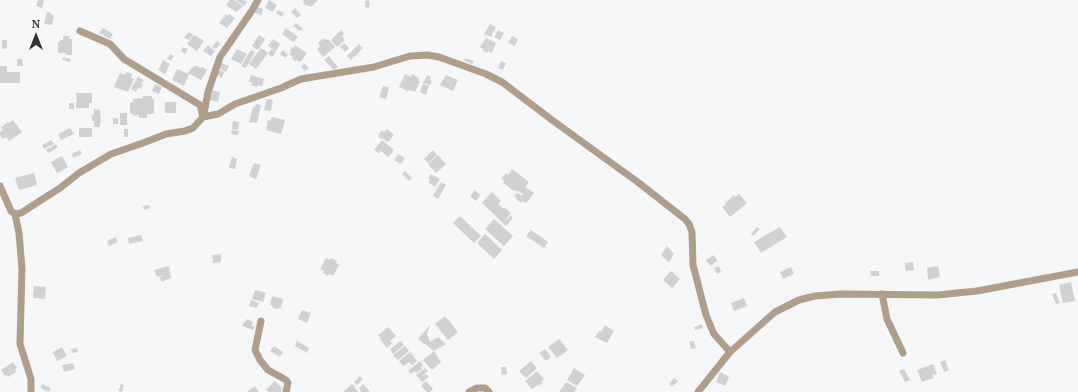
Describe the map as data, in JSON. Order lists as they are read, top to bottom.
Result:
{
  "north": "top"
}
